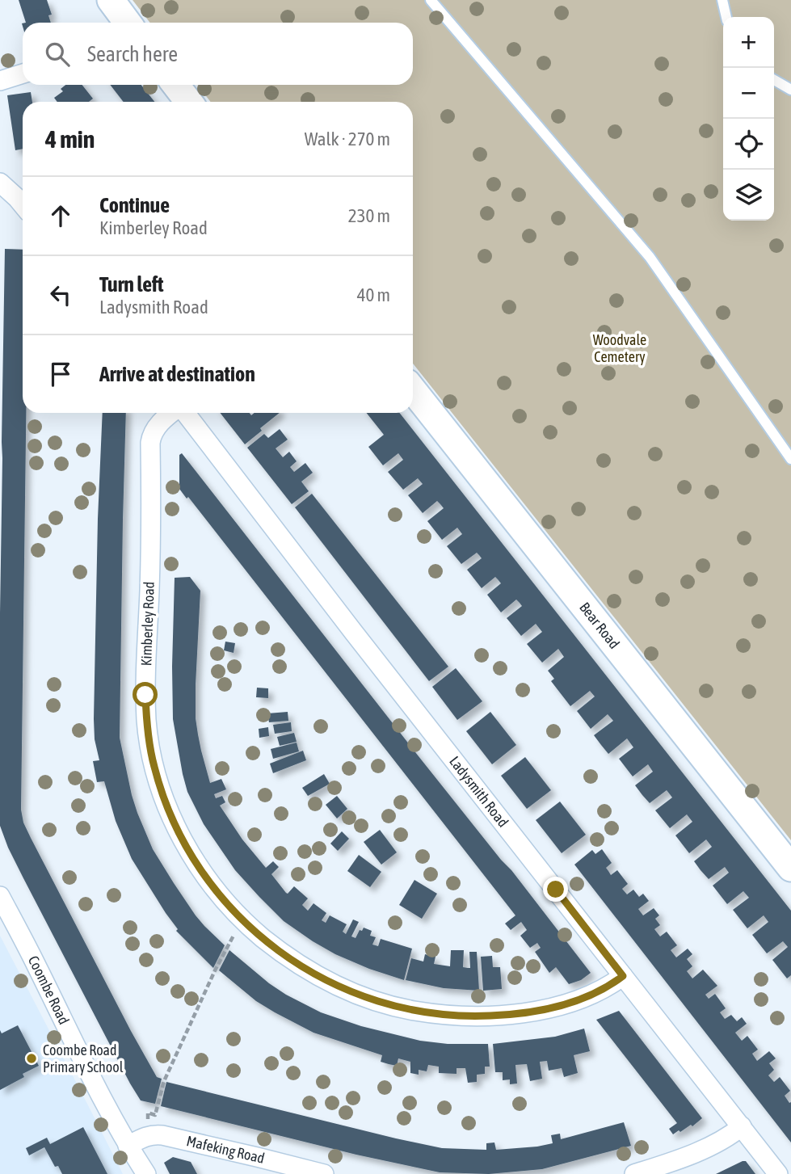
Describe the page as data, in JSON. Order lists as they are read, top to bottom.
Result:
{
  "streets": {
    "street": [
      "Kimberley Road",
      "Bear Road",
      "Ladysmith Road",
      "Coombe Road",
      "Mafeking Road"
    ]
  },
  "crossings": [
    ["Kimberley Road", "Ladysmith Road"],
    ["Coombe Road", "Mafeking Road"]
  ],
  "parks": ["Woodvale Cemetery"],
  "places": ["Coombe Road Primary School"],
  "page": {
    "map_buttons": ["+", "−"],
    "search": "Search here",
    "heading": ["4 min", "Walk · 270 m"],
    "list": [
      ["Continue", "Kimberley Road", "230 m"],
      ["Turn left", "Ladysmith Road", "40 m"],
      "Arrive at destination"
    ]
  }
}
